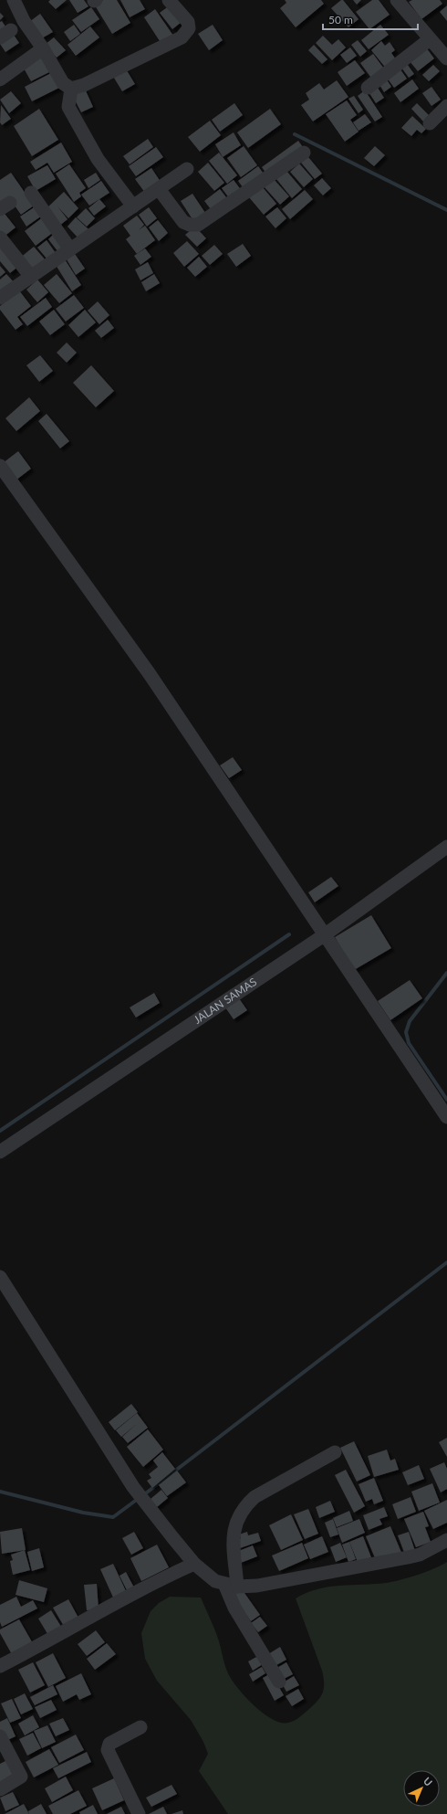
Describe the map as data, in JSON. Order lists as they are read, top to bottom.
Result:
{
  "streets": {
    "street": ["JALAN SAMAS"]
  },
  "scale_bar": "50 m",
  "north": "top right"
}
